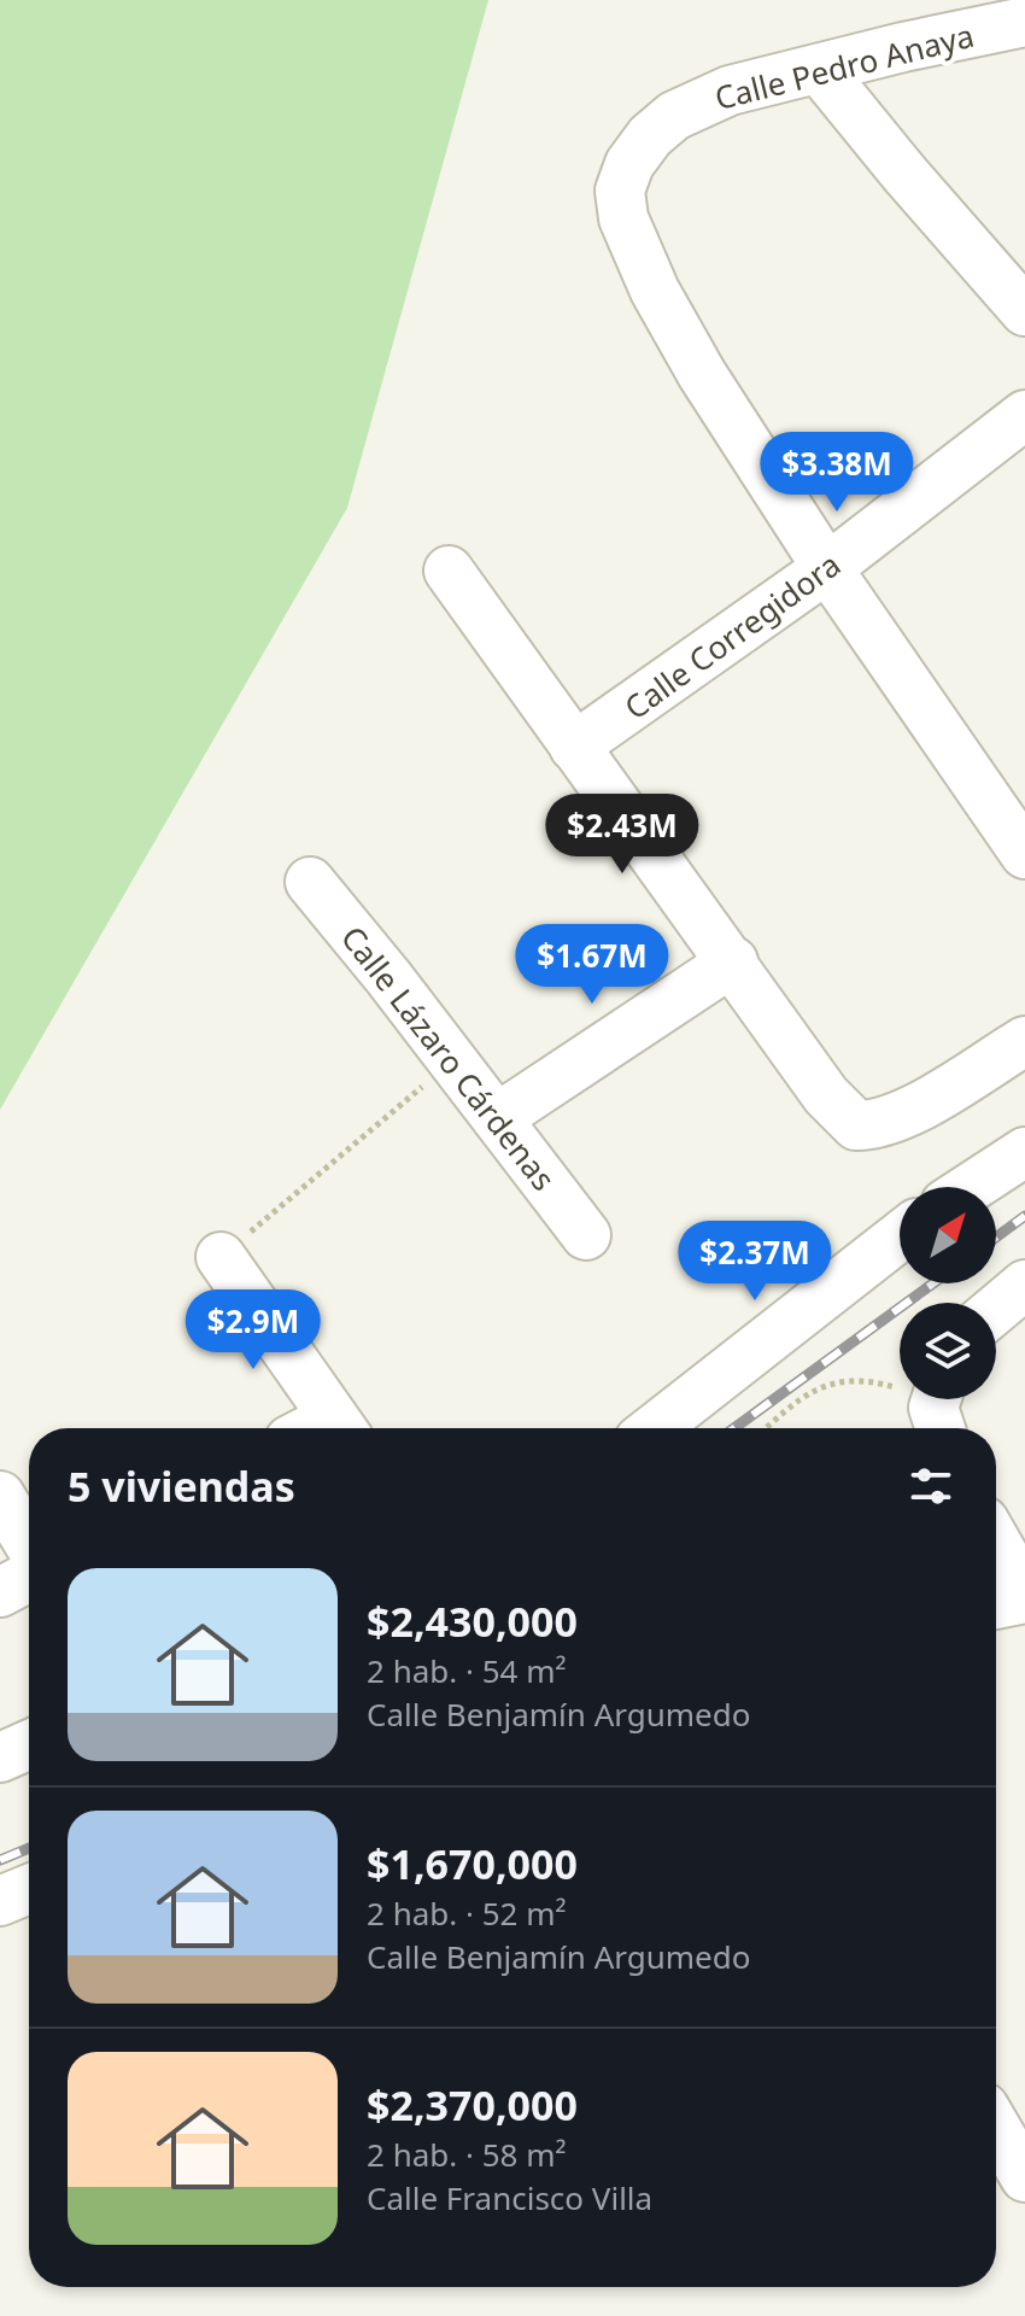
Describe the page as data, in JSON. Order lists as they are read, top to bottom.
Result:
{
  "streets": {
    "street": ["Calle Pedro Anaya", "Calle Corregidora", "Calle Lázaro Cárdenas"]
  },
  "crossings": [
    ["Calle Pedro Anaya", "Calle Corregidora"]
  ],
  "north": "top right",
  "page": {
    "price": [
      "$3.38M",
      "$2.43M",
      "$1.67M",
      "$2.37M",
      "$2.9M"
    ],
    "heading": "5 viviendas",
    "list": [
      {
        "name": "$2,430,000",
        "note": "2 hab. · 54 m² · Calle Benjamín Argumedo"
      },
      {
        "name": "$1,670,000",
        "note": "2 hab. · 52 m² · Calle Benjamín Argumedo"
      },
      {
        "name": "$2,370,000",
        "note": "2 hab. · 58 m² · Calle Francisco Villa"
      }
    ]
  }
}
